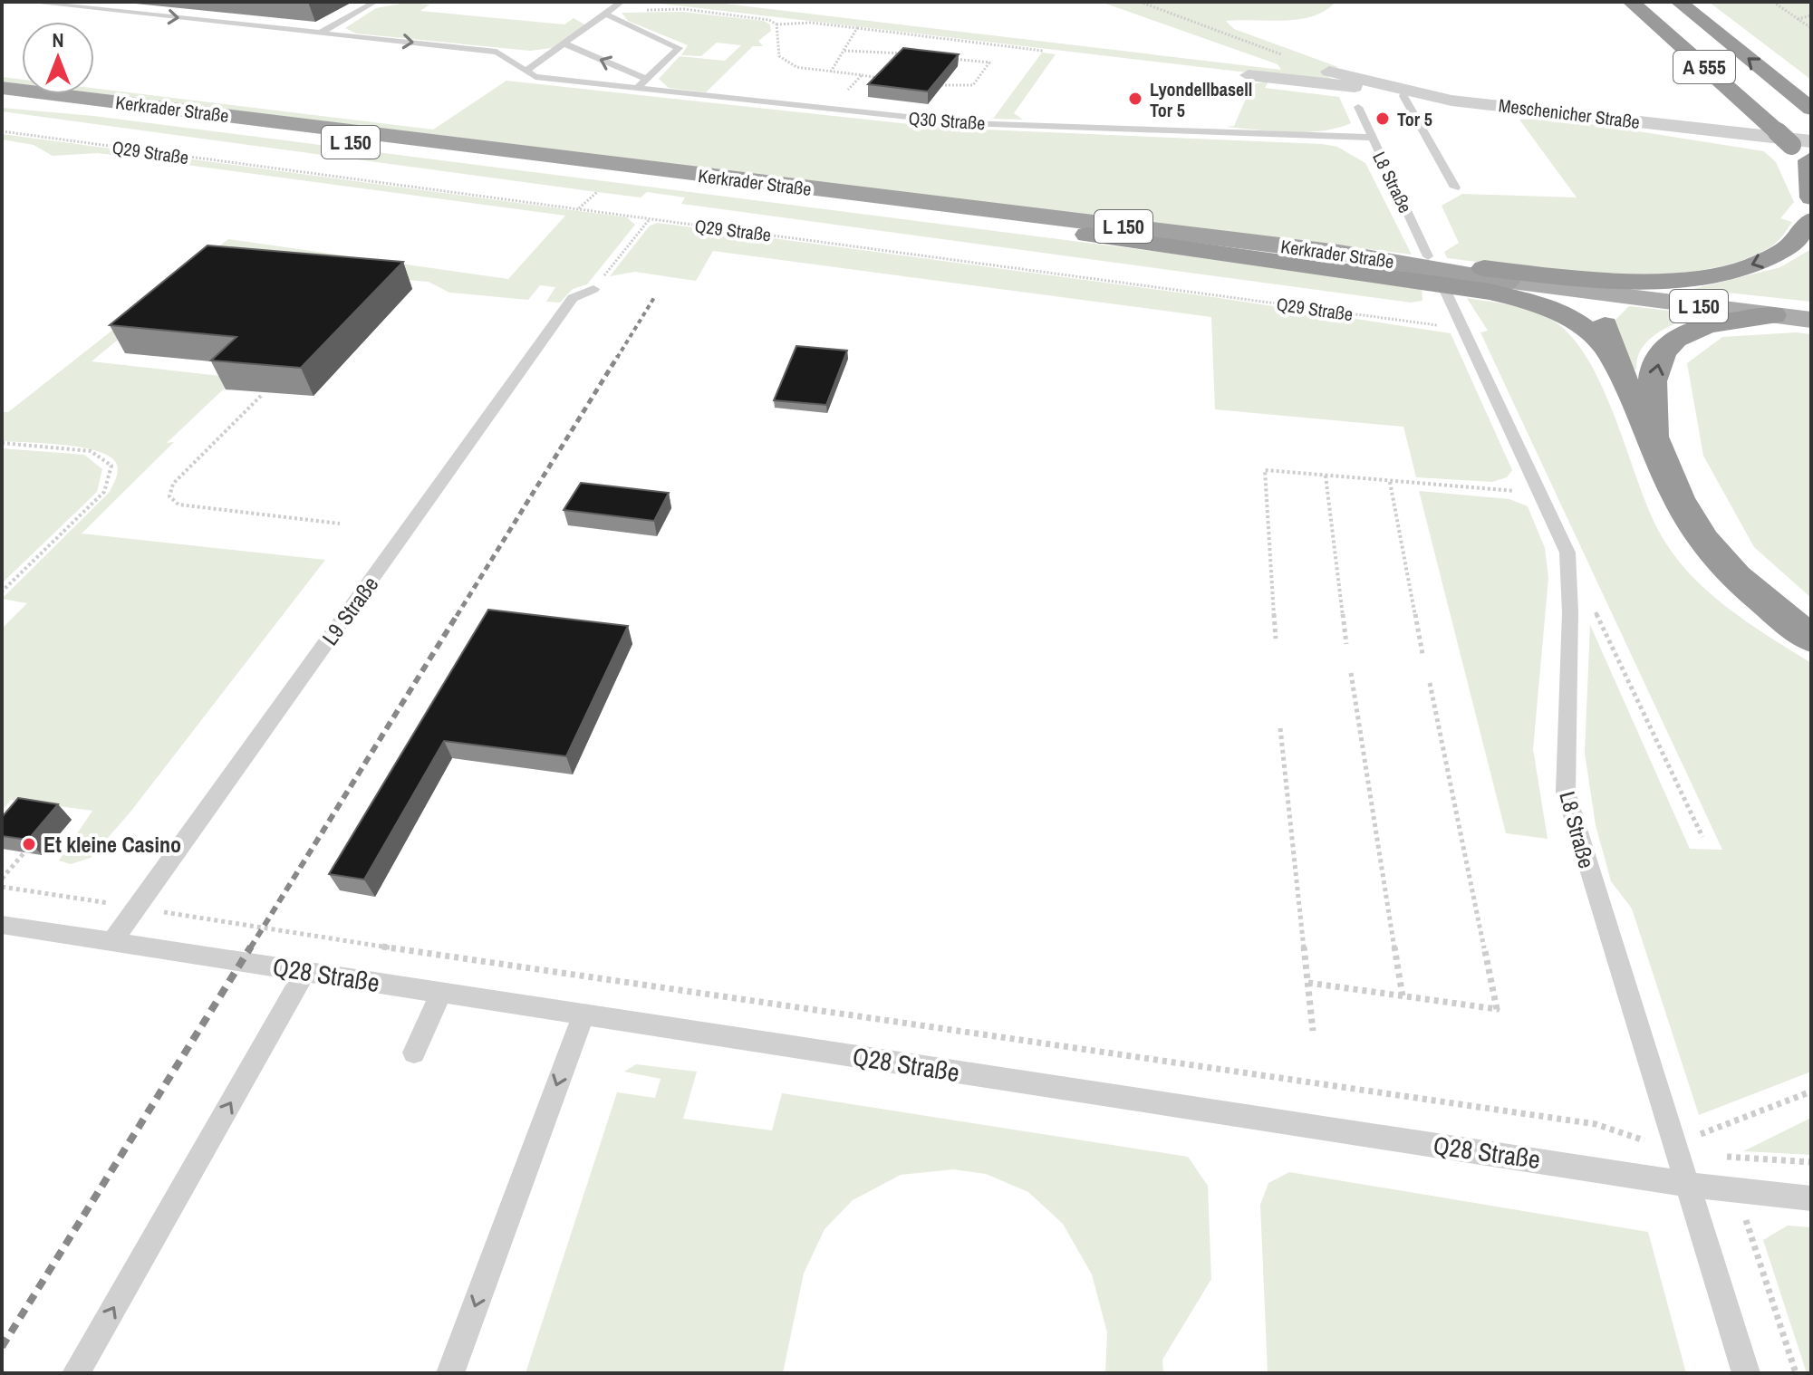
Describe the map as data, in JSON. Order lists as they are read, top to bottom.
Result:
{
  "streets": {
    "highway": ["A 555", "Kerkrader Straße", "L 150"],
    "street": ["Meschenicher Straße"],
    "lane": [
      "Q30 Straße",
      "L8 Straße",
      "L9 Straße",
      "Q28 Straße"
    ],
    "path": ["Q29 Straße"]
  },
  "crossings": [
    ["A 555", "Meschenicher Straße"],
    ["Q30 Straße", "L8 Straße"],
    ["Q29 Straße", "L8 Straße"],
    ["L8 Straße", "Q28 Straße"],
    ["L9 Straße", "Q28 Straße"]
  ],
  "places": ["Lyondellbasell Tor 5", "Tor 5", "Et kleine Casino"],
  "north": "top"
}
